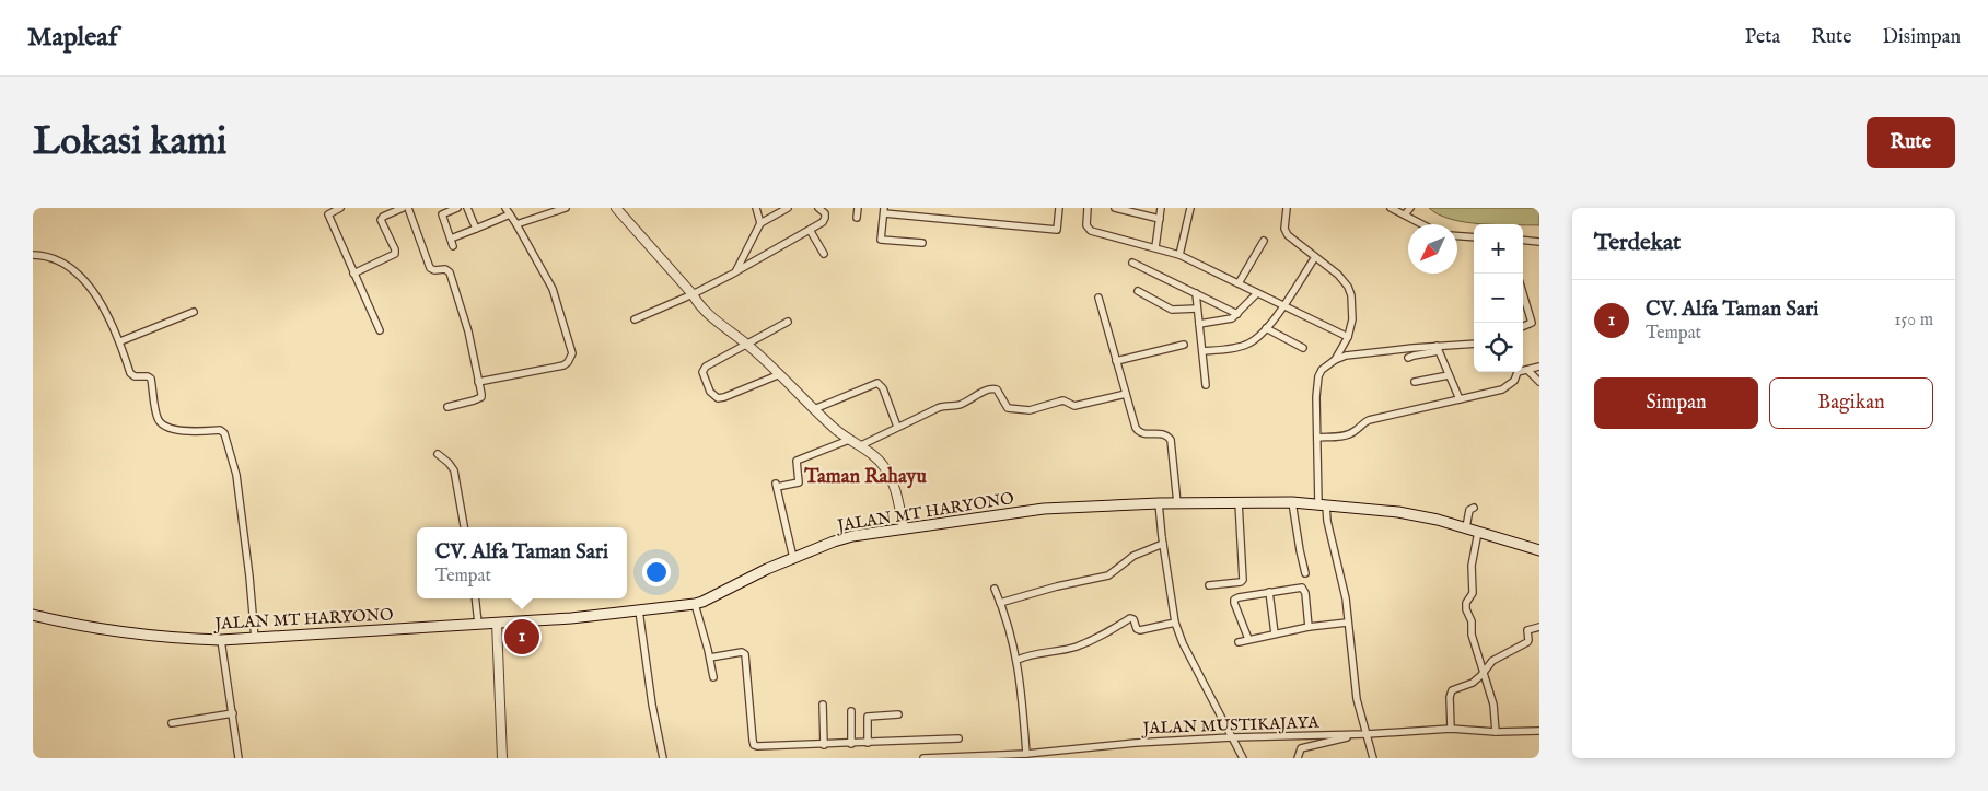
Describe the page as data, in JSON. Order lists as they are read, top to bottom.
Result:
{
  "streets": {
    "main road": ["JALAN MT HARYONO"],
    "street": ["JALAN MUSTIKAJAYA"]
  },
  "districts": ["Taman Rahayu"],
  "north": "bottom left",
  "page": {
    "header": "Mapleaf",
    "nav": ["Peta", "Rute", "Disimpan"],
    "buttons": [
      "Rute",
      ["Simpan", "Bagikan"]
    ],
    "title": "Lokasi kami",
    "heading": "Terdekat",
    "map_buttons": ["+", "−"],
    "list": [
      {
        "mark": "1",
        "name": "CV. Alfa Taman Sari",
        "note": "Tempat",
        "value": "150 m"
      }
    ],
    "popup": ["CV. Alfa Taman Sari", "Tempat"],
    "pins": "1"
  }
}
